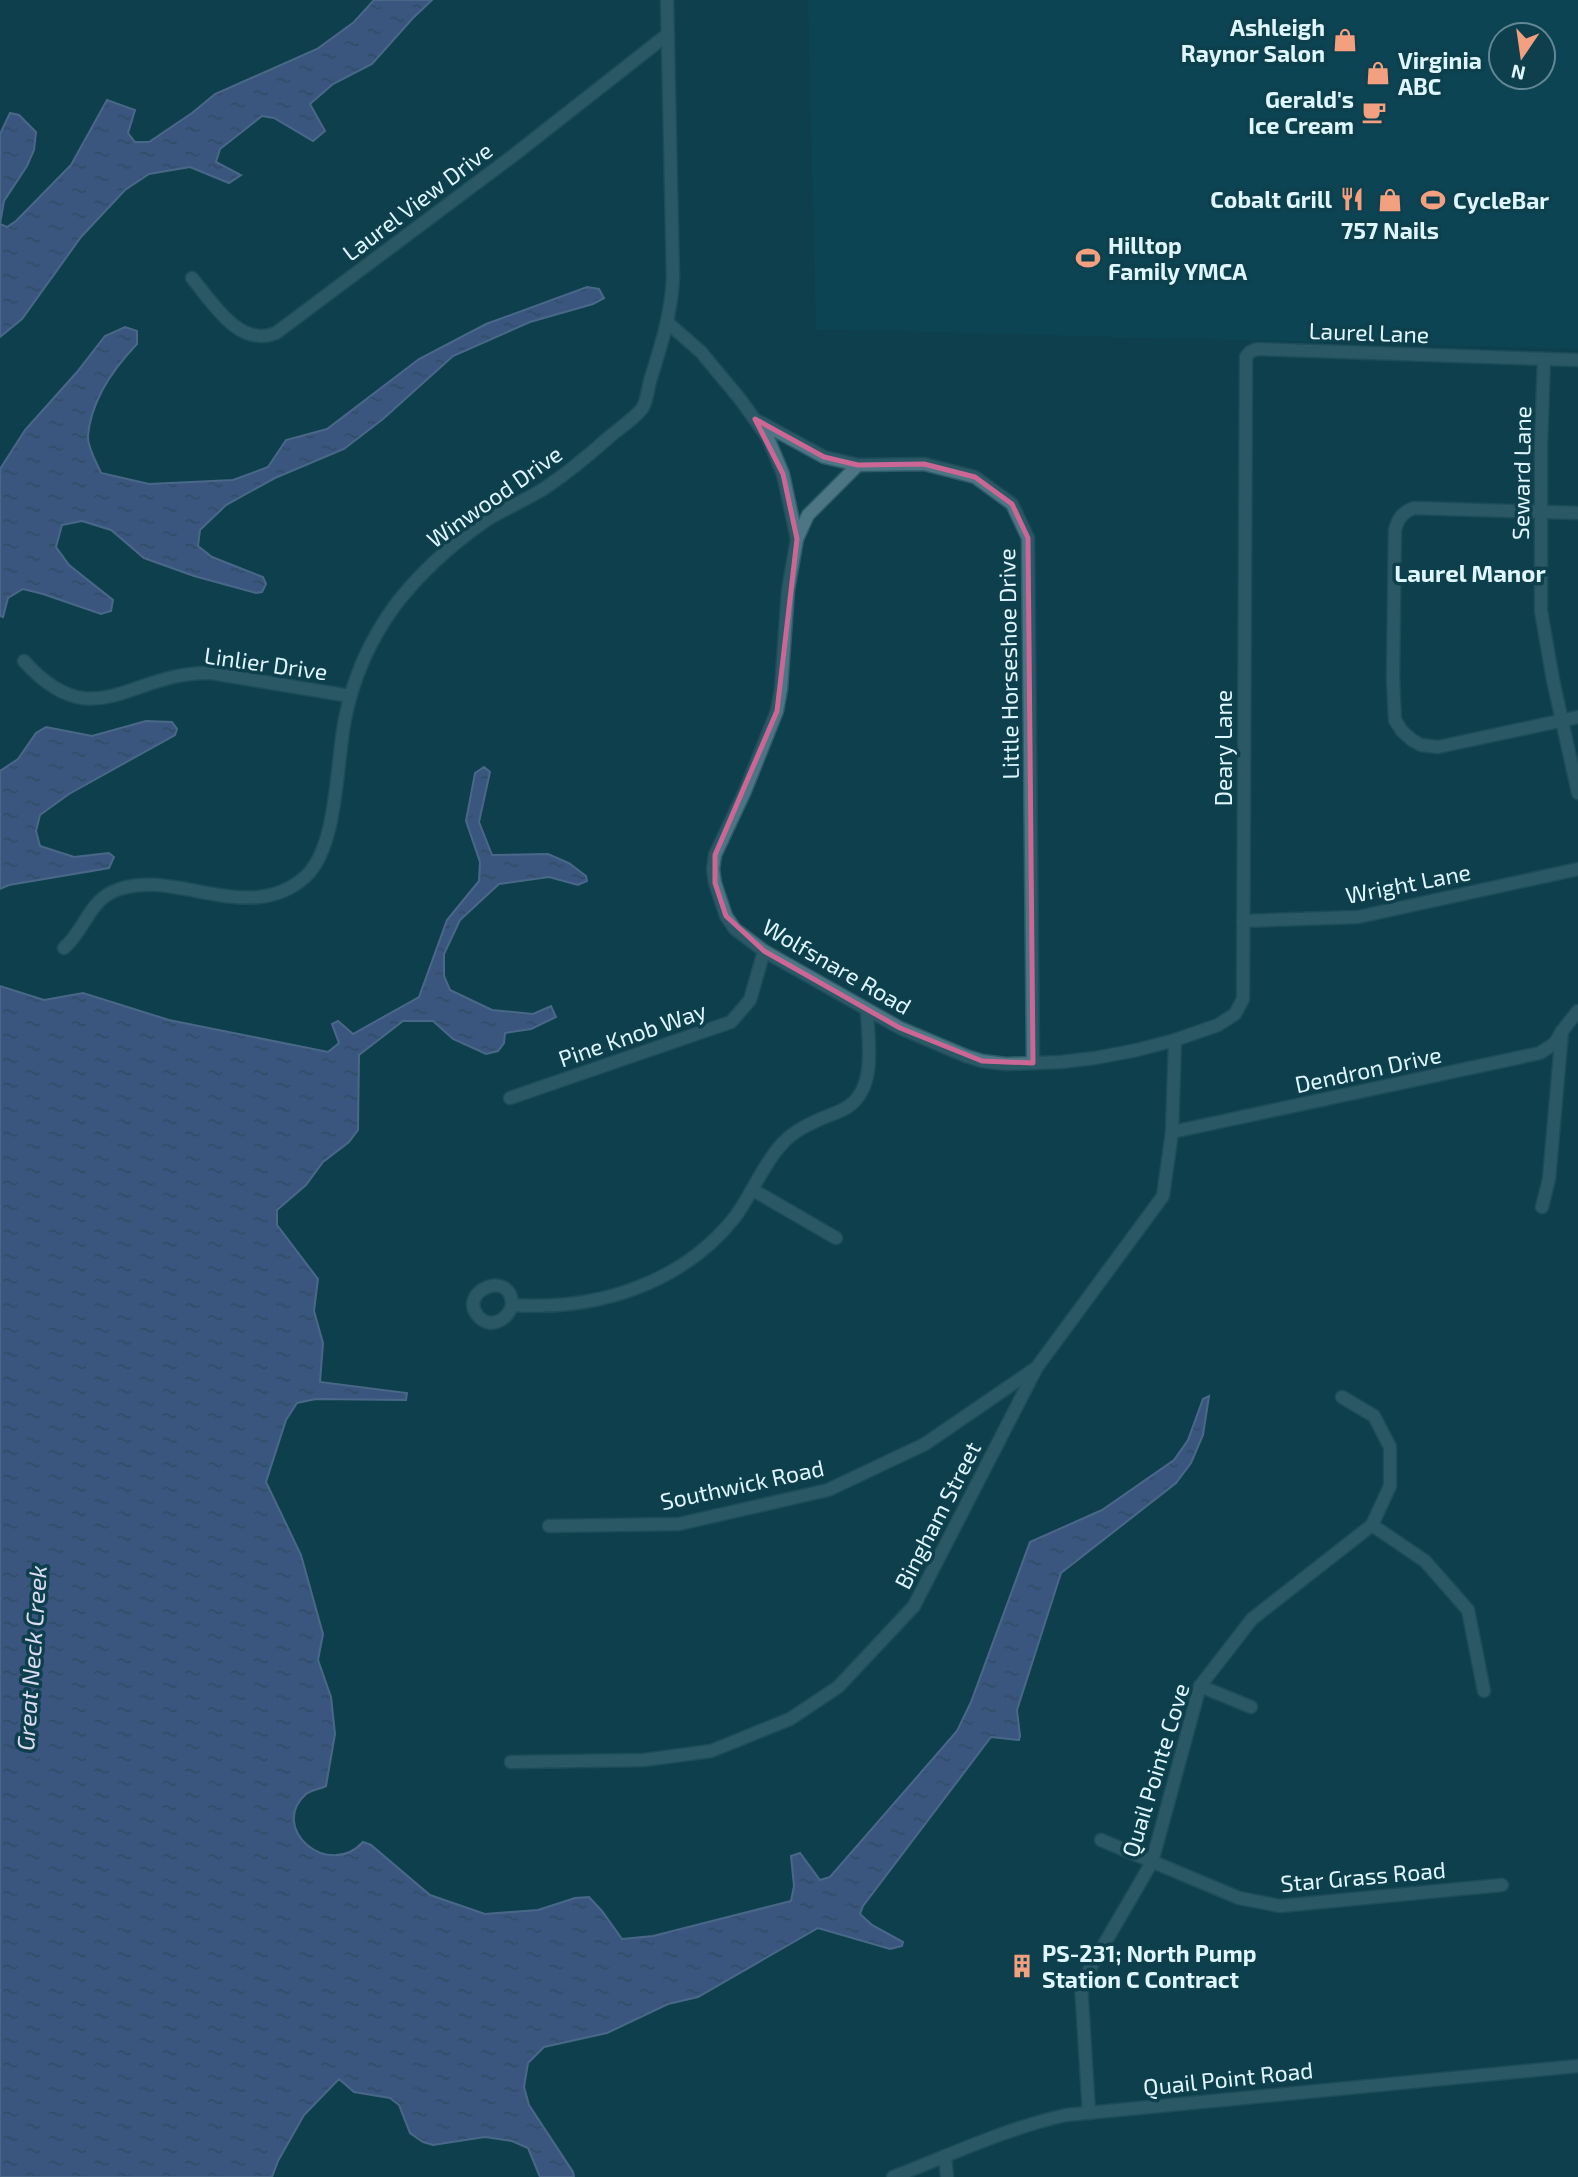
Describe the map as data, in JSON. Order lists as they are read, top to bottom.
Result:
{
  "streets": {
    "street": [
      "Laurel View Drive",
      "Laurel Lane",
      "Seward Lane",
      "Winwood Drive",
      "Linlier Drive",
      "Little Horseshoe Drive",
      "Deary Lane",
      "Wright Lane",
      "Wolfsnare Road",
      "Pine Knob Way",
      "Dendron Drive",
      "Southwick Road",
      "Bingham Street",
      "Quail Pointe Cove",
      "Star Grass Road",
      "Quail Point Road"
    ]
  },
  "crossings": [
    ["Laurel View Drive", "Winwood Drive"],
    ["Laurel Lane", "Seward Lane"],
    ["Laurel Lane", "Deary Lane"],
    ["Winwood Drive", "Linlier Drive"],
    ["Winwood Drive", "Wolfsnare Road"],
    ["Little Horseshoe Drive", "Wolfsnare Road"],
    ["Deary Lane", "Wright Lane"],
    ["Deary Lane", "Wolfsnare Road"],
    ["Wolfsnare Road", "Pine Knob Way"],
    ["Wolfsnare Road", "Bingham Street"],
    ["Dendron Drive", "Bingham Street"],
    ["Southwick Road", "Bingham Street"],
    ["Quail Pointe Cove", "Star Grass Road"],
    ["Quail Pointe Cove", "Quail Point Road"]
  ],
  "districts": ["Laurel Manor"],
  "water": ["Great Neck Creek"],
  "places": {
    "shop": ["Ashleigh Raynor Salon", "Virginia ABC", "757 Nails"],
    "cafe": ["Gerald's Ice Cream"],
    "restaurant": ["Cobalt Grill"],
    "sports": ["CycleBar", "Hilltop Family YMCA"],
    "building": ["PS-231; North Pump Station C Contract"]
  },
  "north": "bottom"
}
